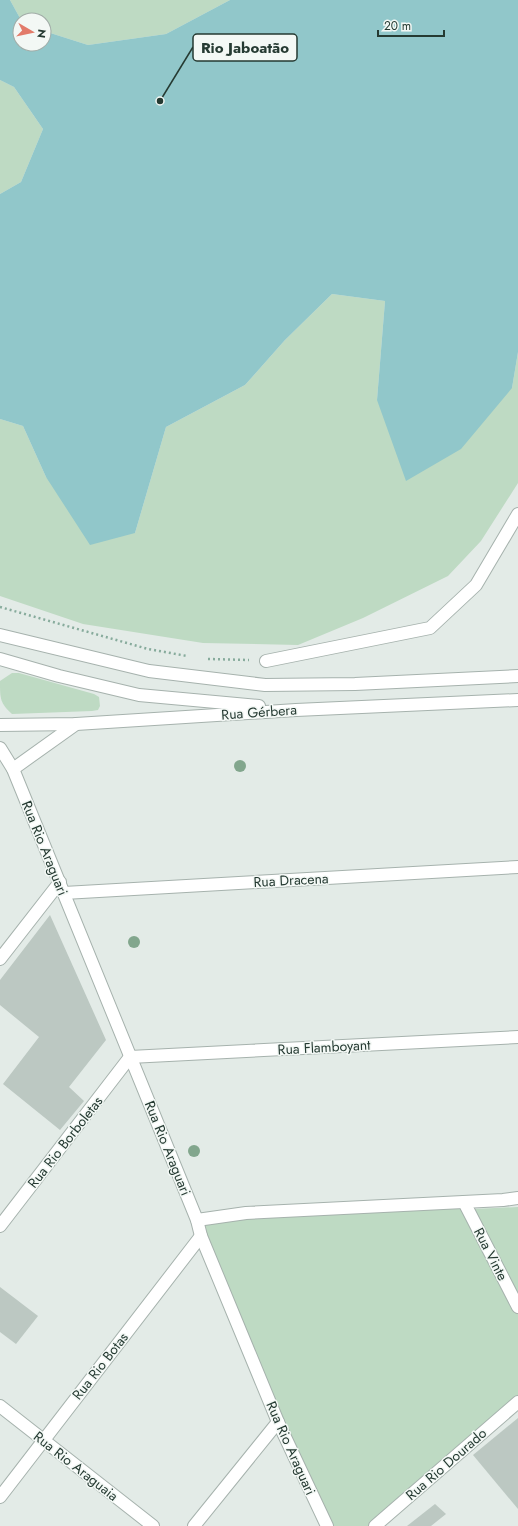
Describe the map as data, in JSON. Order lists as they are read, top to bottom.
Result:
{
  "streets": {
    "street": [
      "Rua Gérbera",
      "Rua Rio Araguari",
      "Rua Dracena",
      "Rua Flamboyant",
      "Rua Rio Borboletas",
      "Rua Vinte",
      "Rua Rio Botas",
      "Rua Rio Dourado",
      "Rua Rio Araguaia"
    ]
  },
  "crossings": [
    ["Rua Rio Araguari", "Rua Dracena"],
    ["Rua Rio Araguari", "Rua Flamboyant"],
    ["Rua Rio Araguari", "Rua Rio Borboletas"],
    ["Rua Rio Araguari", "Rua Rio Botas"],
    ["Rua Flamboyant", "Rua Rio Borboletas"],
    ["Rua Rio Botas", "Rua Rio Araguaia"]
  ],
  "places": ["Rio Jaboatão"],
  "scale_bar": "20 m",
  "north": "right"
}
